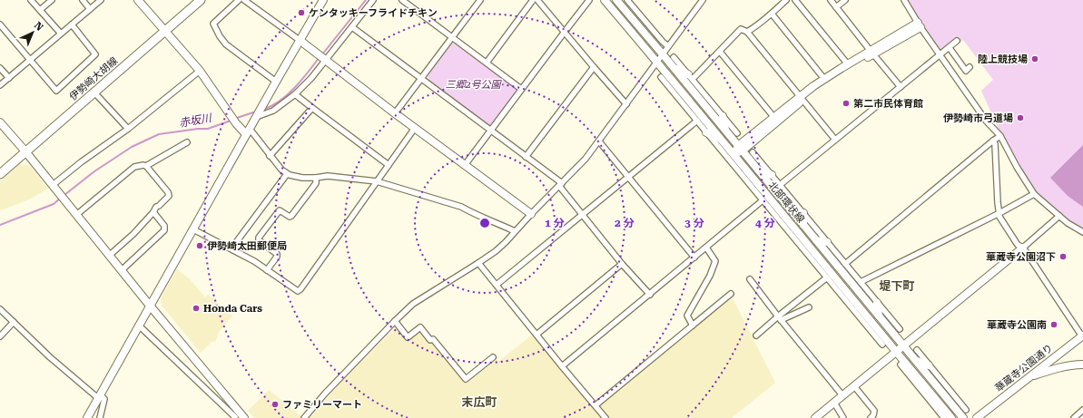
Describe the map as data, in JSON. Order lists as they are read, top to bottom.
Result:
{
  "streets": {
    "main road": ["伊勢崎大胡線"],
    "street": ["北部環状線", "華蔵寺公園通り"]
  },
  "districts": ["堤下町", "末広町"],
  "water": ["赤坂川"],
  "parks": ["三郷2号公園"],
  "places": [
    "ケンタッキーフライドチキン",
    "陸上競技場",
    "第二市民体育館",
    "伊勢崎市弓道場",
    "伊勢崎太田郵便局",
    "華蔵寺公園沼下",
    "Honda Cars",
    "華蔵寺公園南",
    "ファミリーマート"
  ],
  "north": "top right",
  "rings": [
    "1 分",
    "2 分",
    "3 分",
    "4 分"
  ]
}
